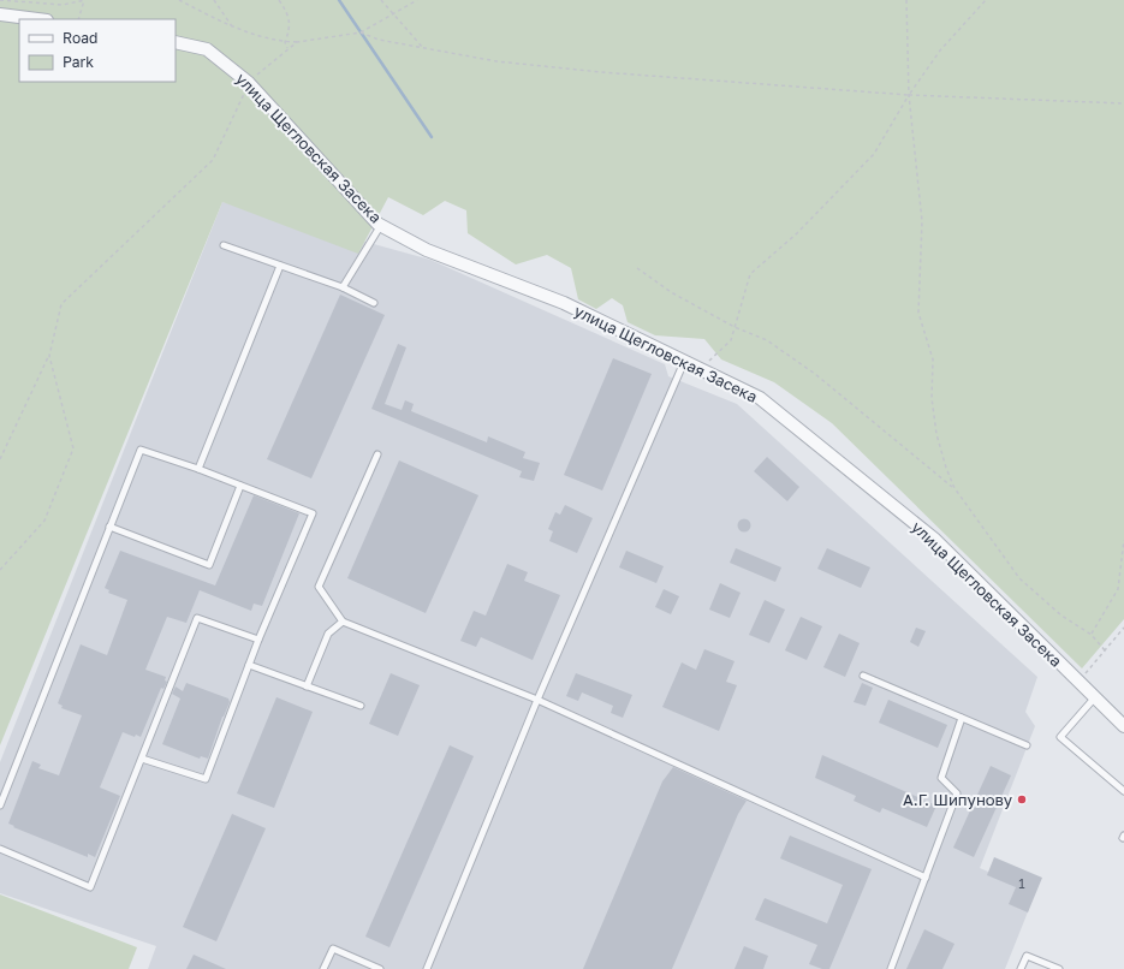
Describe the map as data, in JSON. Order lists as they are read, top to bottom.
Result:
{
  "streets": {
    "street": ["улица Щегловская Засека"]
  },
  "places": ["А.Г. Шипунову"],
  "house_numbers": ["1"],
  "legend": ["Road", "Park"]
}
